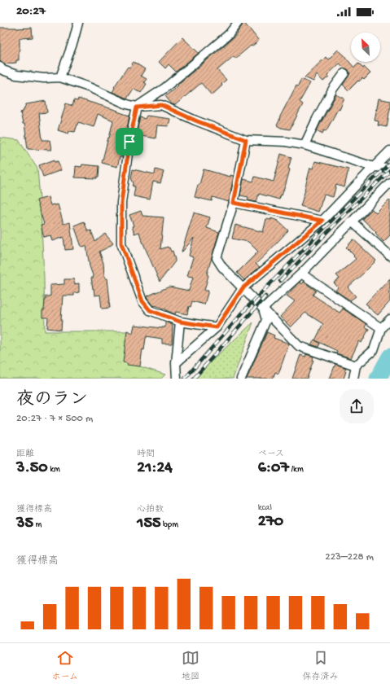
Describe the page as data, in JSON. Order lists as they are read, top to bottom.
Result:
{
  "north": "top left",
  "page": {
    "status": "20:27",
    "heading": ["夜のラン", "20:27 · 7 × 500 m"],
    "stats": [
      ["距離", "3.50 km"],
      ["時間", "21:24"],
      ["ペース", "6:07 /km"],
      ["獲得標高", "35 m"],
      ["心拍数", "155 bpm"],
      ["kcal", "270"]
    ],
    "chart": ["獲得標高", "223–228 m"],
    "tabs": ["ホーム", "地図", "保存済み"]
  }
}
